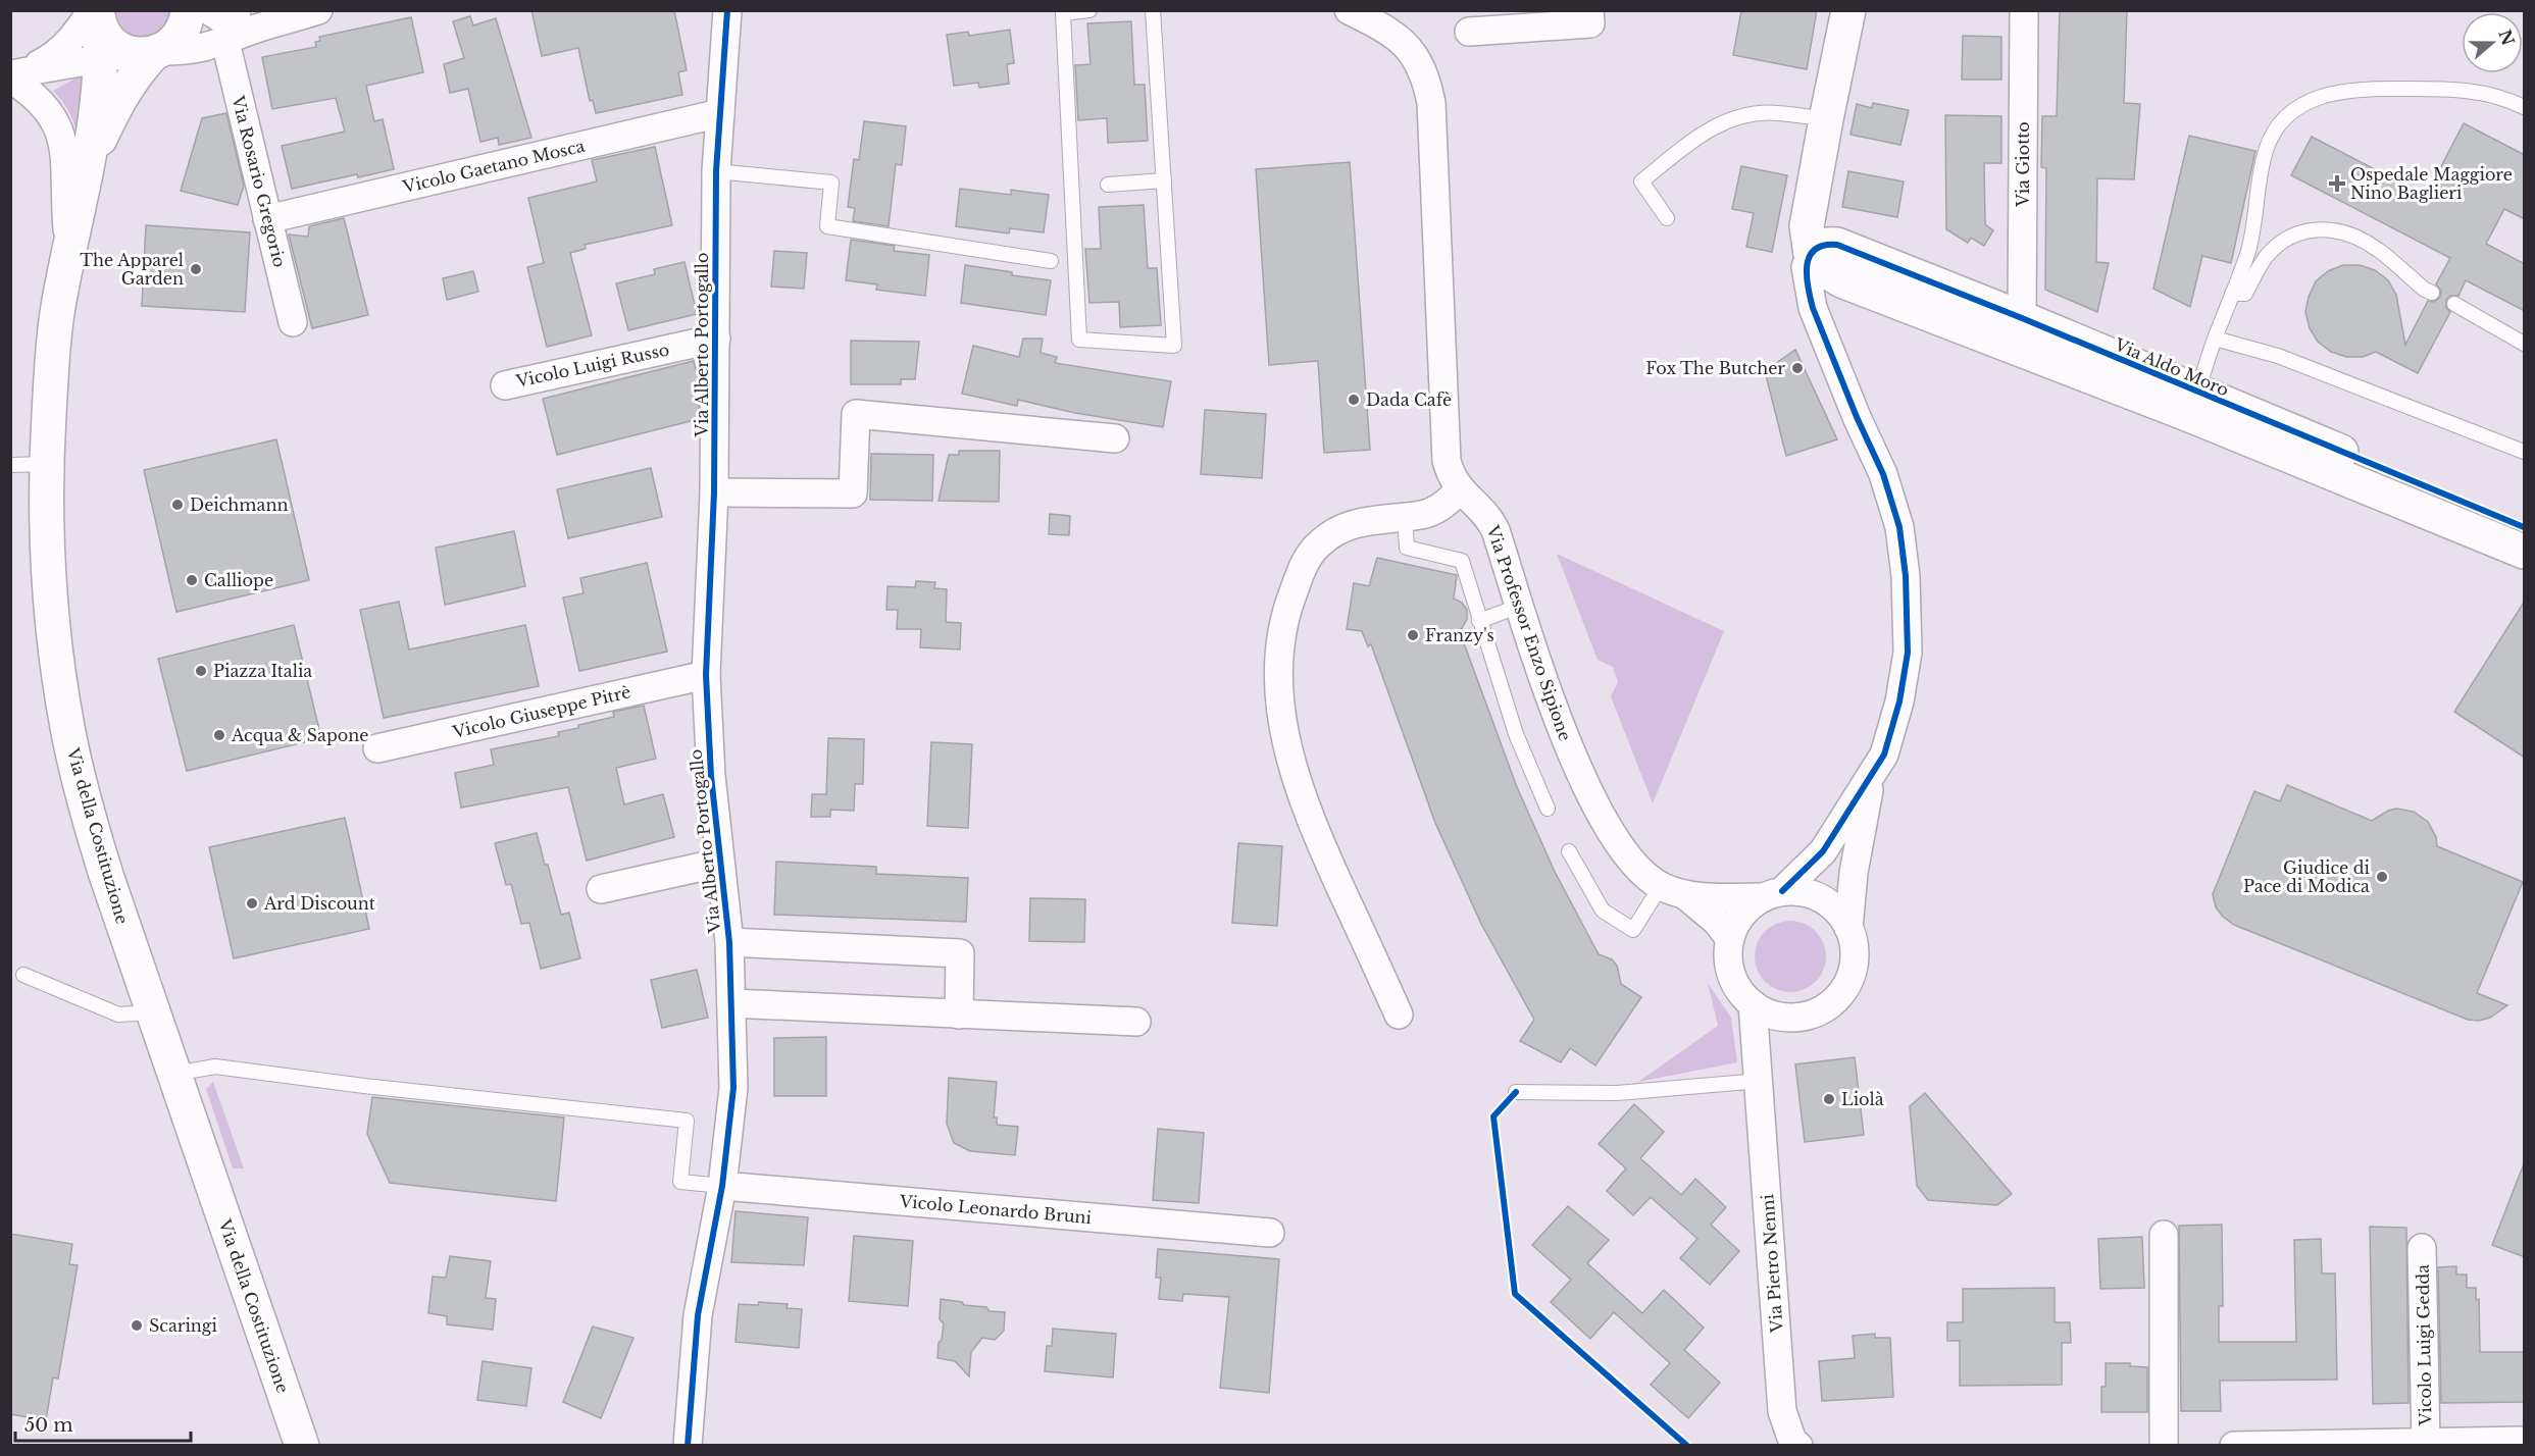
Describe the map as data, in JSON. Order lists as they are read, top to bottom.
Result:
{
  "streets": {
    "street": [
      "Via Giotto",
      "Vicolo Gaetano Mosca",
      "Via Rosario Gregorio",
      "Via Alberto Portogallo",
      "Vicolo Luigi Russo",
      "Via Aldo Moro",
      "Via Professor Enzo Sipione",
      "Vicolo Giuseppe Pitrè",
      "Via della Costituzione",
      "Vicolo Leonardo Bruni",
      "Via Pietro Nenni",
      "Vicolo Luigi Gedda"
    ]
  },
  "crossings": [
    ["Via Giotto", "Via Aldo Moro"],
    ["Vicolo Gaetano Mosca", "Via Rosario Gregorio"],
    ["Vicolo Gaetano Mosca", "Via Alberto Portogallo"],
    ["Via Alberto Portogallo", "Vicolo Luigi Russo"],
    ["Via Alberto Portogallo", "Vicolo Giuseppe Pitrè"],
    ["Via Alberto Portogallo", "Vicolo Leonardo Bruni"]
  ],
  "places": {
    "health": ["Ospedale Maggiore Nino Baglieri"],
    "other": [
      "The Apparel Garden",
      "Fox The Butcher",
      "Dada Cafè",
      "Deichmann",
      "Calliope",
      "Franzy's",
      "Piazza Italia",
      "Acqua & Sapone",
      "Giudice di Pace di Modica",
      "Ard Discount",
      "Liolà",
      "Scaringi"
    ]
  },
  "scale_bar": "50 m",
  "north": "right"
}
